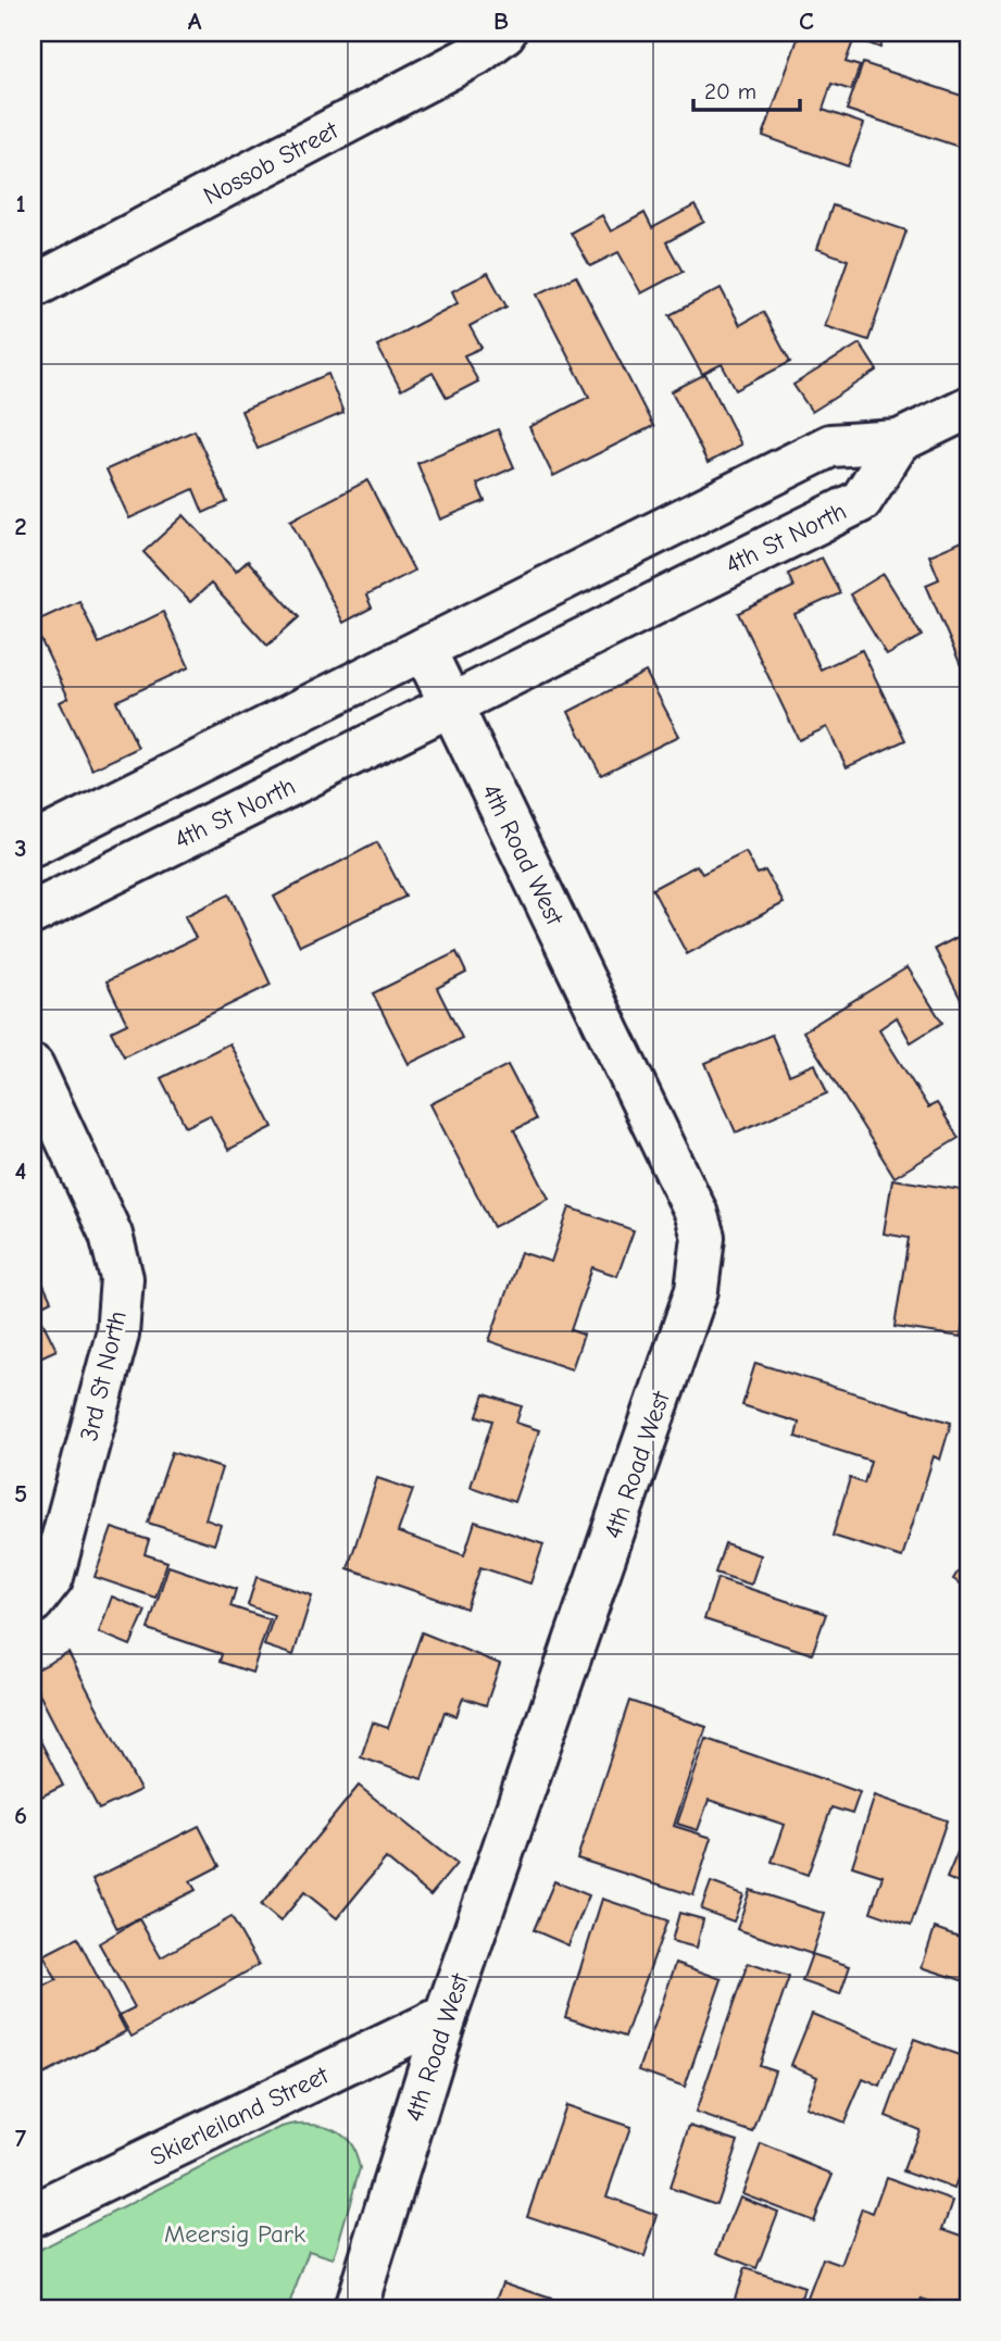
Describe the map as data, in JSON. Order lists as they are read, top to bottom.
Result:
{
  "streets": {
    "street": [
      "Nossob Street",
      "4th St North",
      "4th Road West",
      "3rd St North",
      "Skierleiland Street"
    ]
  },
  "crossings": [
    ["4th St North", "4th Road West"],
    ["4th Road West", "Skierleiland Street"]
  ],
  "parks": ["Meersig Park"],
  "scale_bar": "20 m",
  "grid": {
    "columns": ["A", "B", "C"],
    "rows": [
      "1",
      "2",
      "3",
      "4",
      "5",
      "6",
      "7"
    ]
  }
}
